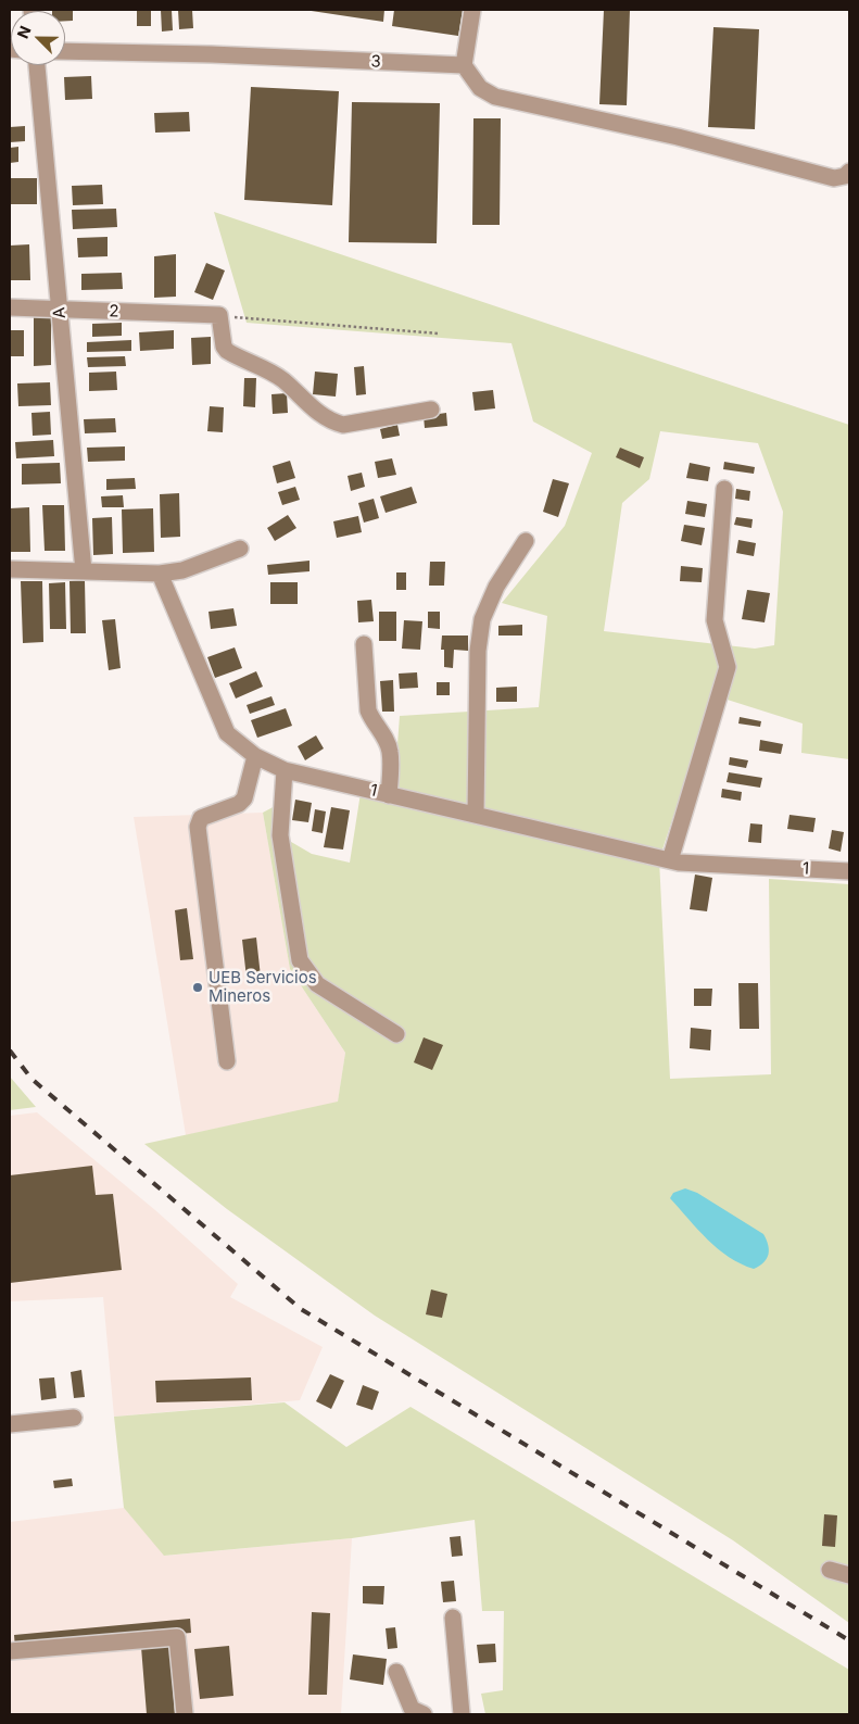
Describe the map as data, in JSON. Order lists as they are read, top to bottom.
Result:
{
  "streets": {
    "street": [
      "3",
      "2",
      "A",
      "1"
    ]
  },
  "crossings": [
    ["2", "A"]
  ],
  "places": ["UEB Servicios Mineros"],
  "north": "top left"
}
